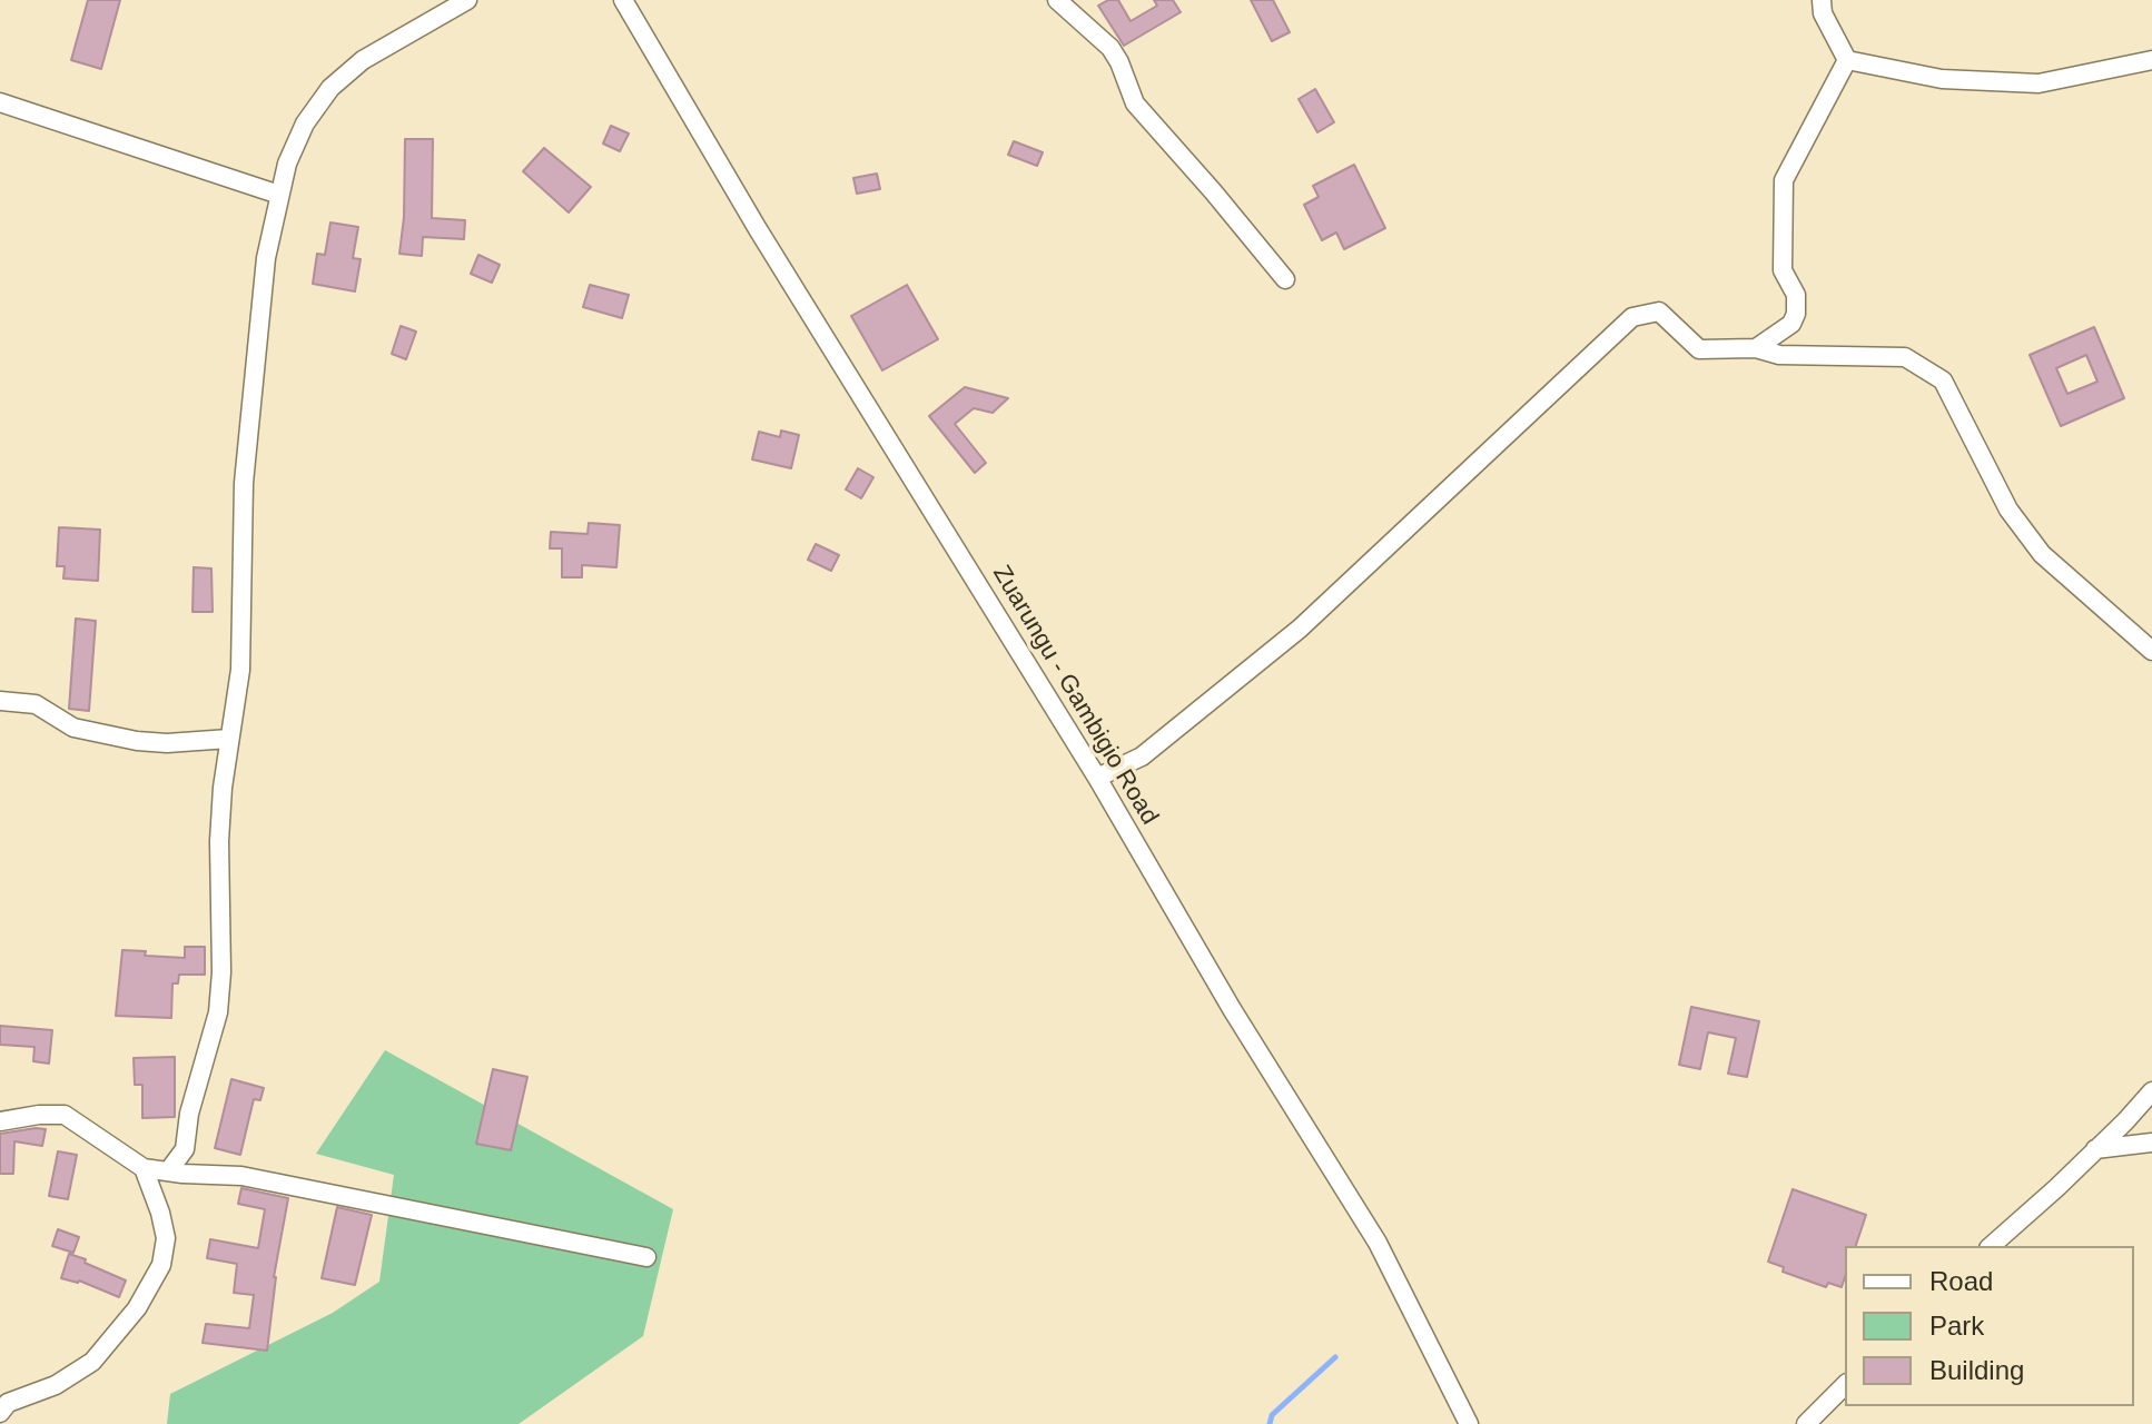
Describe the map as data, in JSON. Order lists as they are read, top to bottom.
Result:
{
  "streets": {
    "street": ["Zuarungu - Gambigio Road"]
  },
  "legend": ["Road", "Park", "Building"]
}
